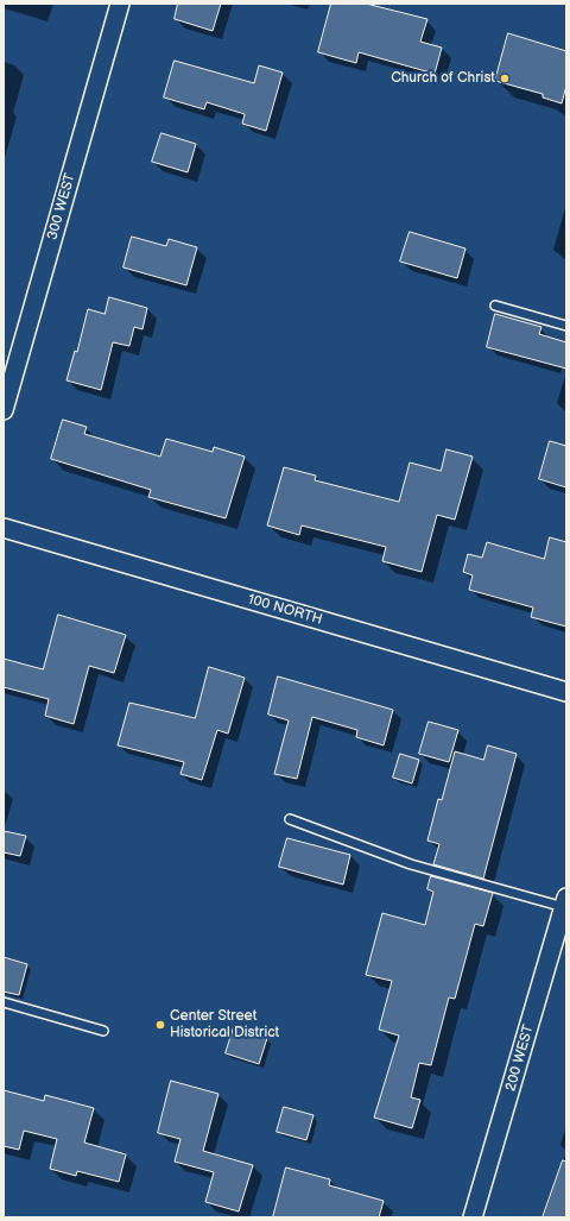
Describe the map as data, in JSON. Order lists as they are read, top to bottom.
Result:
{
  "streets": {
    "street": ["300 WEST", "100 NORTH", "200 WEST"]
  },
  "places": ["Church of Christ", "Center Street Historical District"]
}
